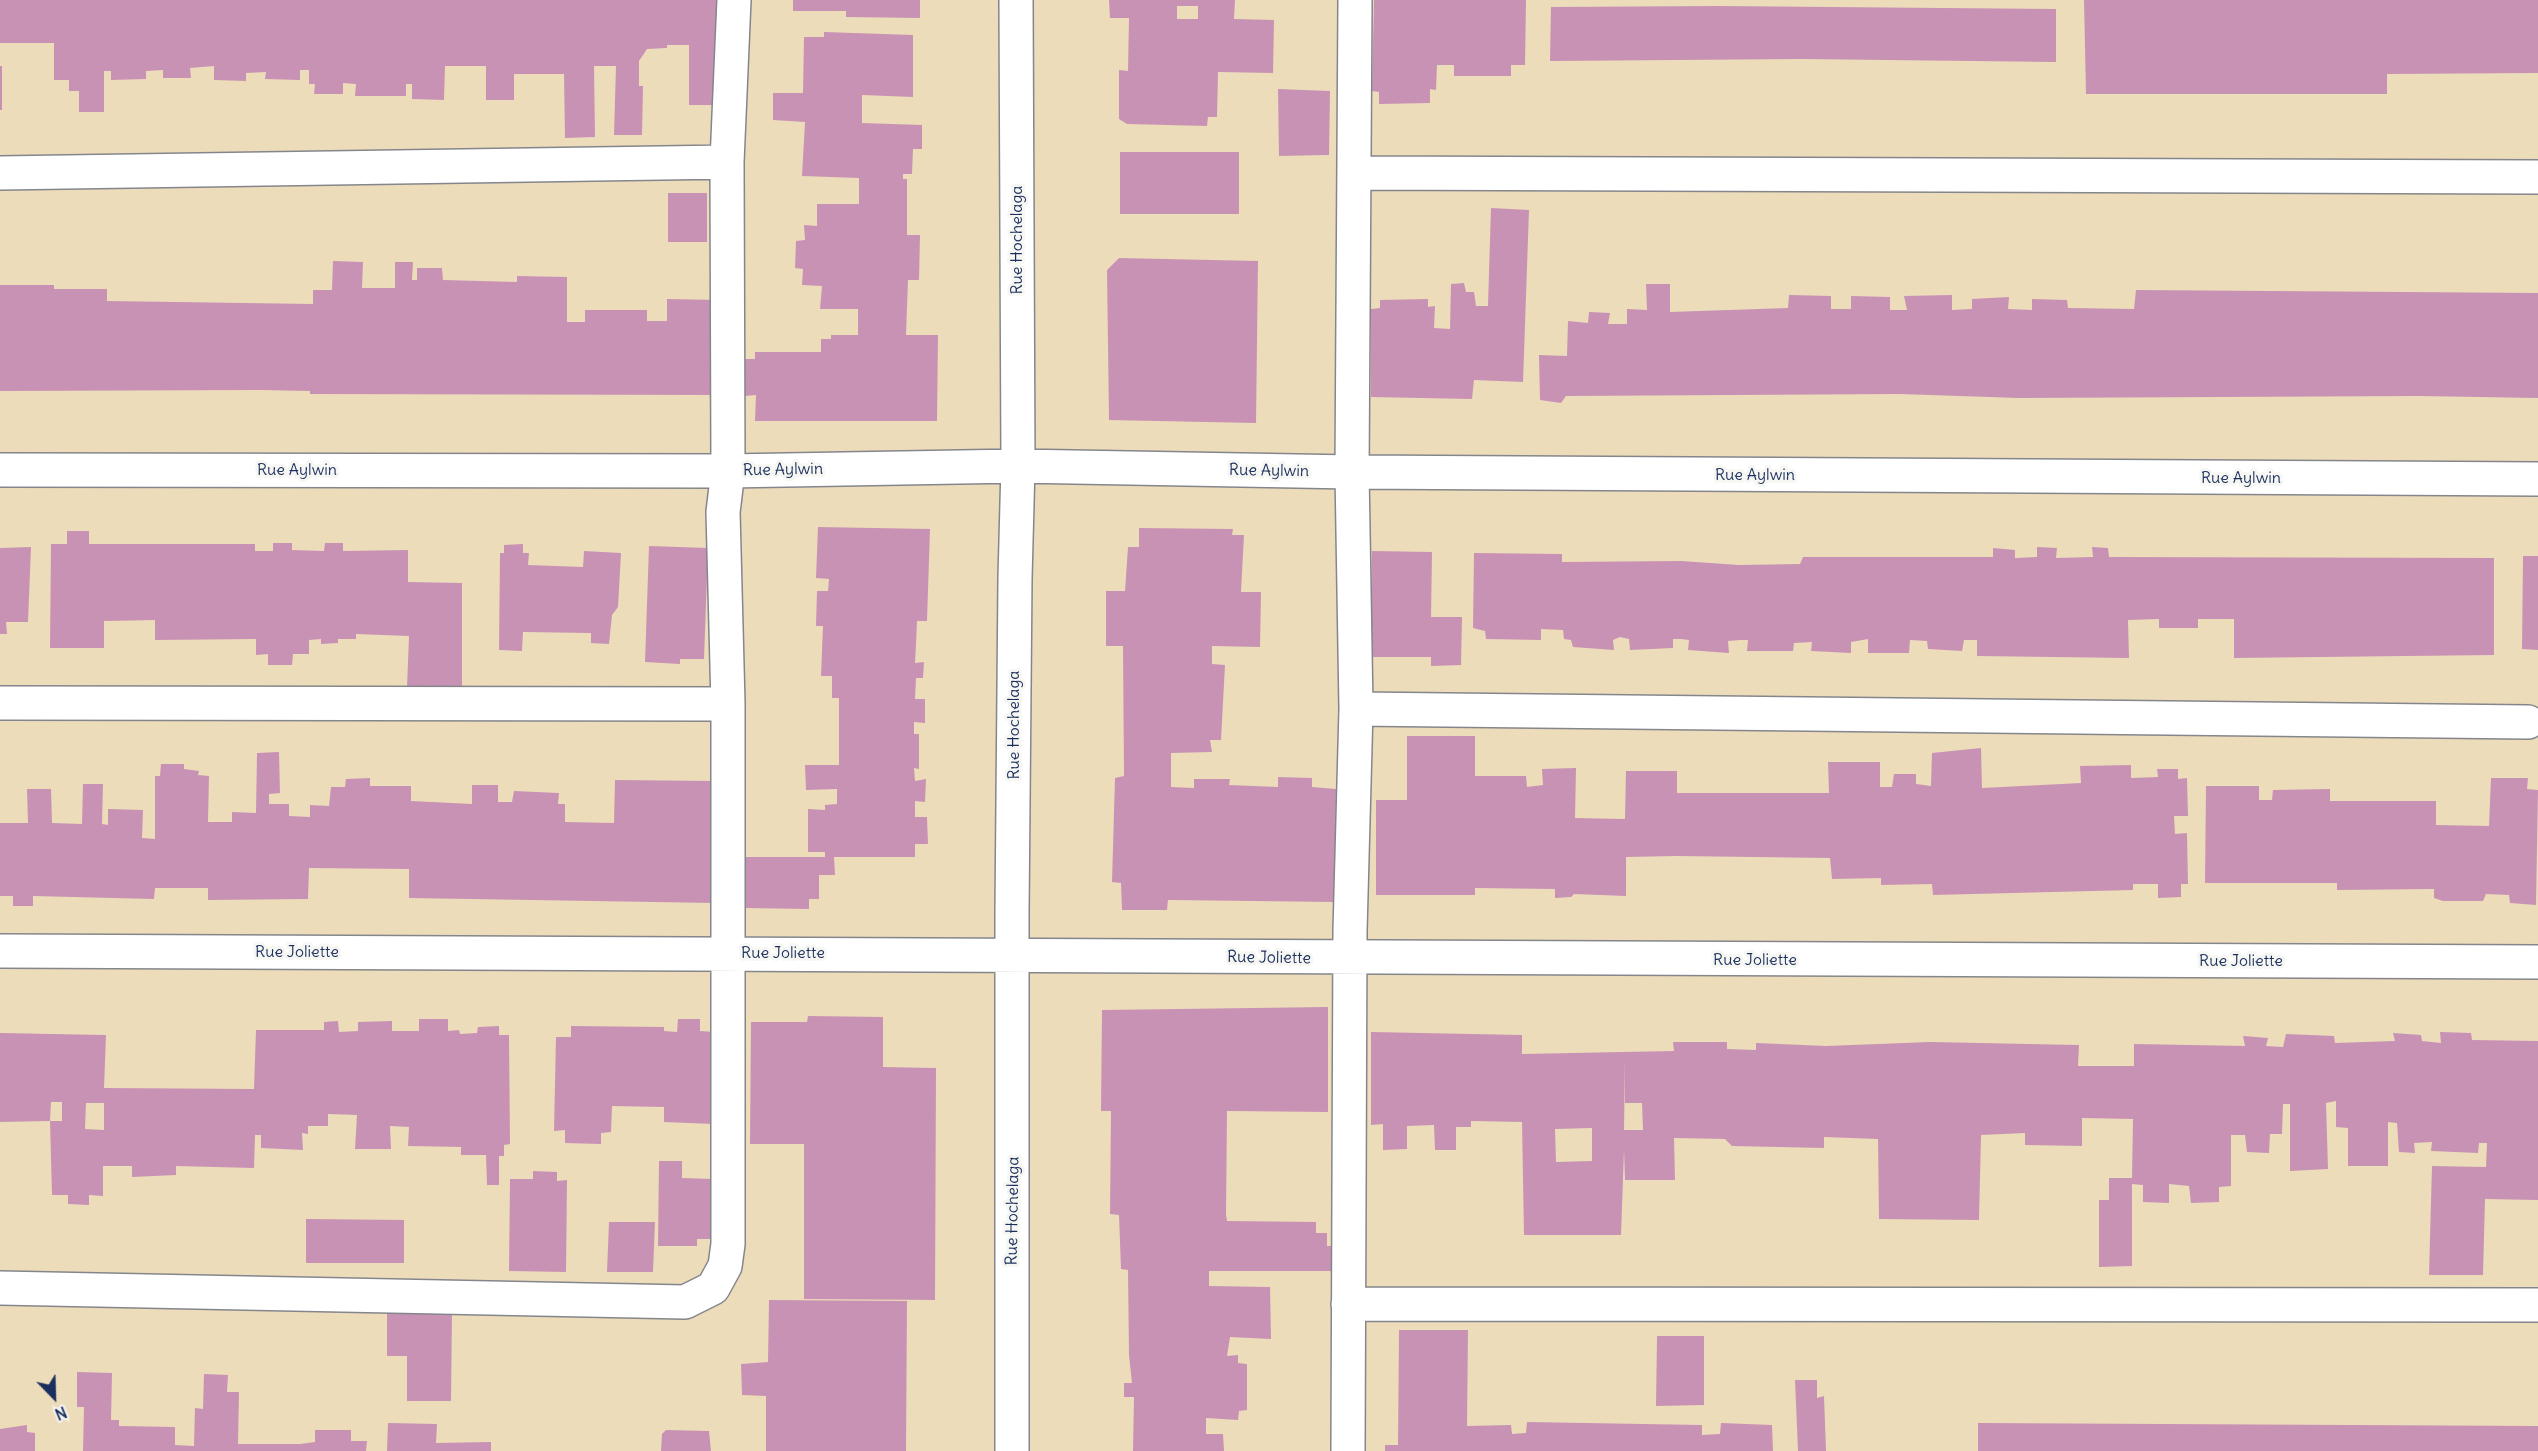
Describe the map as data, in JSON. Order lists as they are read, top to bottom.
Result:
{
  "streets": {
    "street": ["Rue Hochelaga", "Rue Aylwin", "Rue Joliette"]
  },
  "crossings": [
    ["Rue Hochelaga", "Rue Aylwin"],
    ["Rue Hochelaga", "Rue Joliette"]
  ],
  "north": "bottom right"
}
